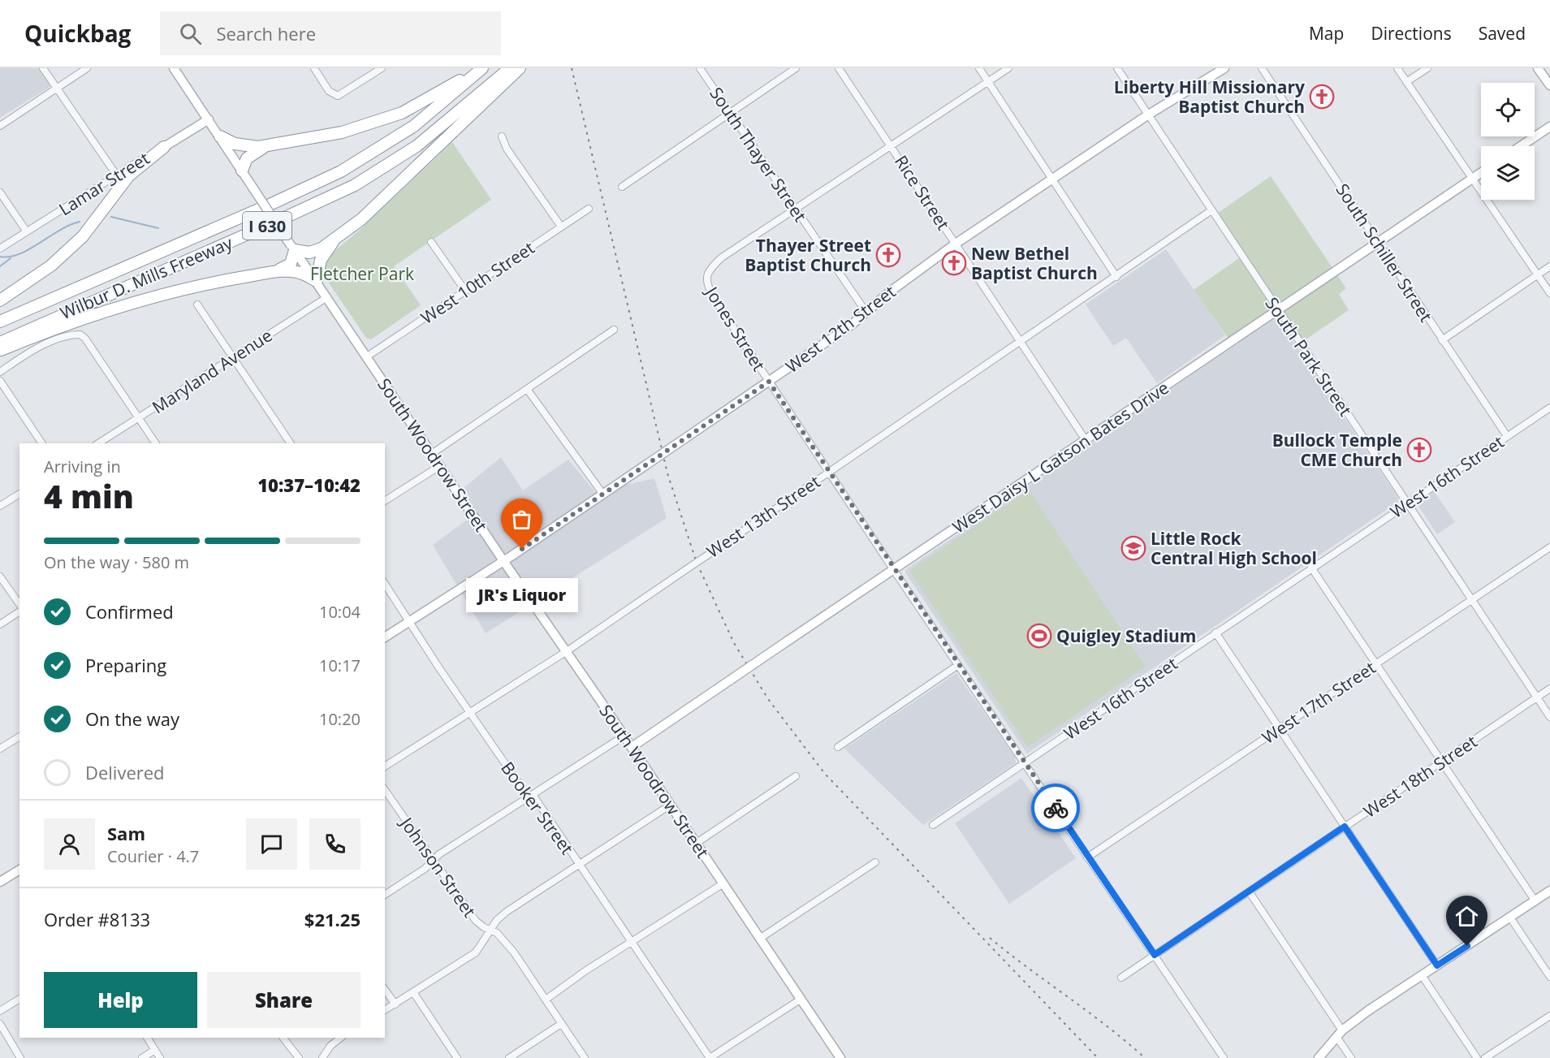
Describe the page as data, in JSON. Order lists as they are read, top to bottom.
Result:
{
  "streets": {
    "highway": ["I 630", "Wilbur D. Mills Freeway"],
    "street": [
      "South Thayer Street",
      "Lamar Street",
      "Rice Street",
      "South Schiller Street",
      "West 10th Street",
      "Jones Street",
      "West 12th Street",
      "South Park Street",
      "Maryland Avenue",
      "South Woodrow Street",
      "West Daisy L Gatson Bates Drive",
      "West 16th Street",
      "West 13th Street",
      "West 17th Street",
      "West 18th Street",
      "Booker Street",
      "Johnson Street"
    ]
  },
  "crossings": [
    ["South Thayer Street", "Jones Street"],
    ["South Thayer Street", "West 12th Street"],
    ["Lamar Street", "South Woodrow Street"],
    ["Rice Street", "West 12th Street"],
    ["Rice Street", "West Daisy L Gatson Bates Drive"],
    ["Rice Street", "West 13th Street"],
    ["South Schiller Street", "West Daisy L Gatson Bates Drive"],
    ["South Schiller Street", "West 16th Street"],
    ["West 10th Street", "South Woodrow Street"],
    ["Jones Street", "West 12th Street"],
    ["Jones Street", "West Daisy L Gatson Bates Drive"],
    ["Jones Street", "West 16th Street"],
    ["Jones Street", "West 13th Street"],
    ["Jones Street", "West 17th Street"],
    ["Jones Street", "West 18th Street"],
    ["West 12th Street", "South Park Street"],
    ["West 12th Street", "South Woodrow Street"],
    ["West 12th Street", "Booker Street"],
    ["South Park Street", "West Daisy L Gatson Bates Drive"],
    ["South Park Street", "West 16th Street"],
    ["South Park Street", "West 13th Street"],
    ["South Park Street", "West 17th Street"],
    ["South Park Street", "West 18th Street"],
    ["Maryland Avenue", "South Woodrow Street"],
    ["South Woodrow Street", "West Daisy L Gatson Bates Drive"],
    ["South Woodrow Street", "West 13th Street"],
    ["West 13th Street", "Booker Street"]
  ],
  "parks": ["Fletcher Park"],
  "places": {
    "church": [
      "Liberty Hill Missionary Baptist Church",
      "Thayer Street Baptist Church",
      "New Bethel Baptist Church",
      "Bullock Temple CME Church"
    ],
    "school or university": ["Little Rock Central High School"],
    "other": ["JR's Liquor"],
    "sports": ["Quigley Stadium"]
  },
  "page": {
    "header": "Quickbag",
    "search": "Search here",
    "nav": ["Map", "Directions", "Saved"],
    "heading": ["4 min", "Arriving in", "10:37–10:42"],
    "panel": [
      "Sam",
      "Courier · 4.7",
      "Order #8133",
      "$21.25"
    ],
    "bar": "On the way · 580 m",
    "bubble": "JR's Liquor",
    "list": [
      ["Confirmed", "10:04"],
      ["Preparing", "10:17"],
      ["On the way", "10:20"],
      "Delivered"
    ],
    "buttons": ["Help", "Share"]
  }
}
